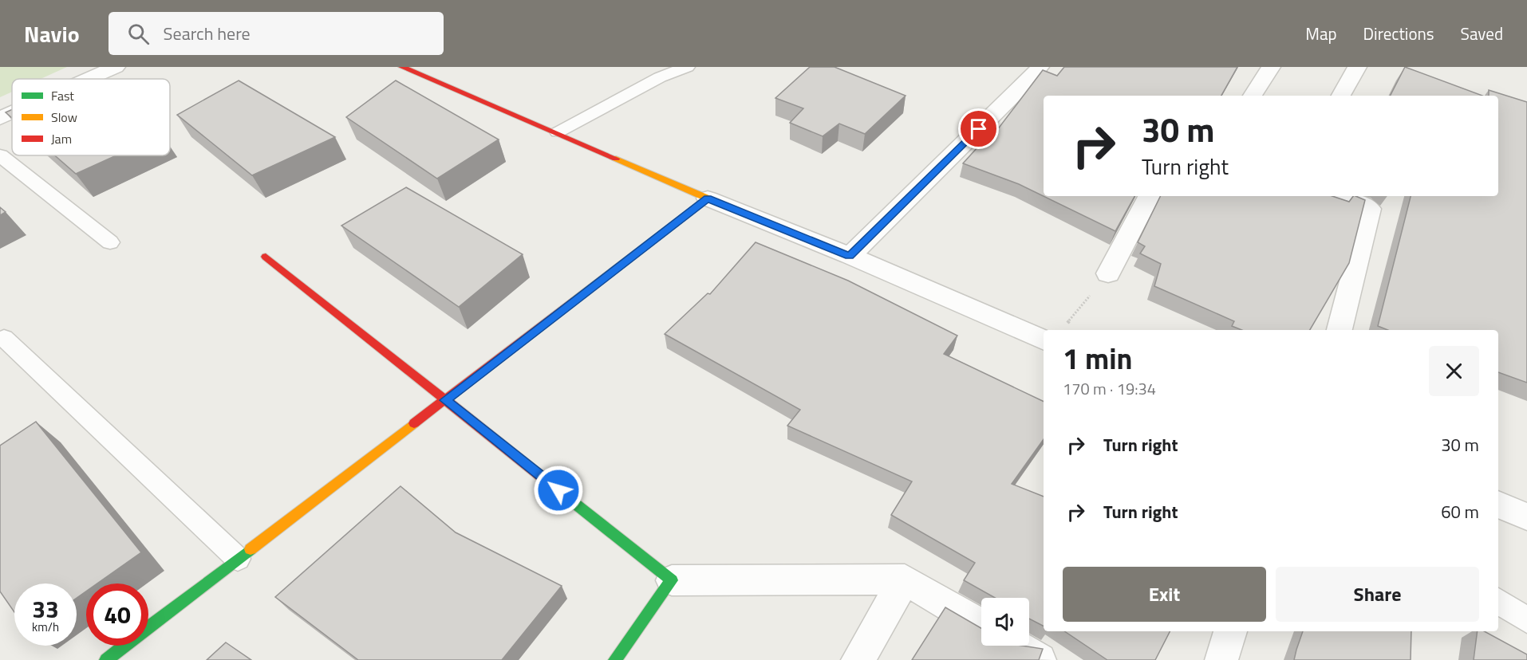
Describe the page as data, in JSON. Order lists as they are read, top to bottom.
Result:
{
  "legend": ["Fast", "Slow", "Jam"],
  "page": {
    "header": "Navio",
    "search": "Search here",
    "nav": ["Map", "Directions", "Saved"],
    "turn": ["30 m", "Turn right"],
    "heading": ["1 min", "170 m · 19:34"],
    "list": [
      {
        "name": "Turn right",
        "value": "30 m"
      },
      {
        "name": "Turn right",
        "value": "60 m"
      }
    ],
    "buttons": ["Exit", "Share"],
    "speed": "33 km/h",
    "limit": "40"
  }
}
